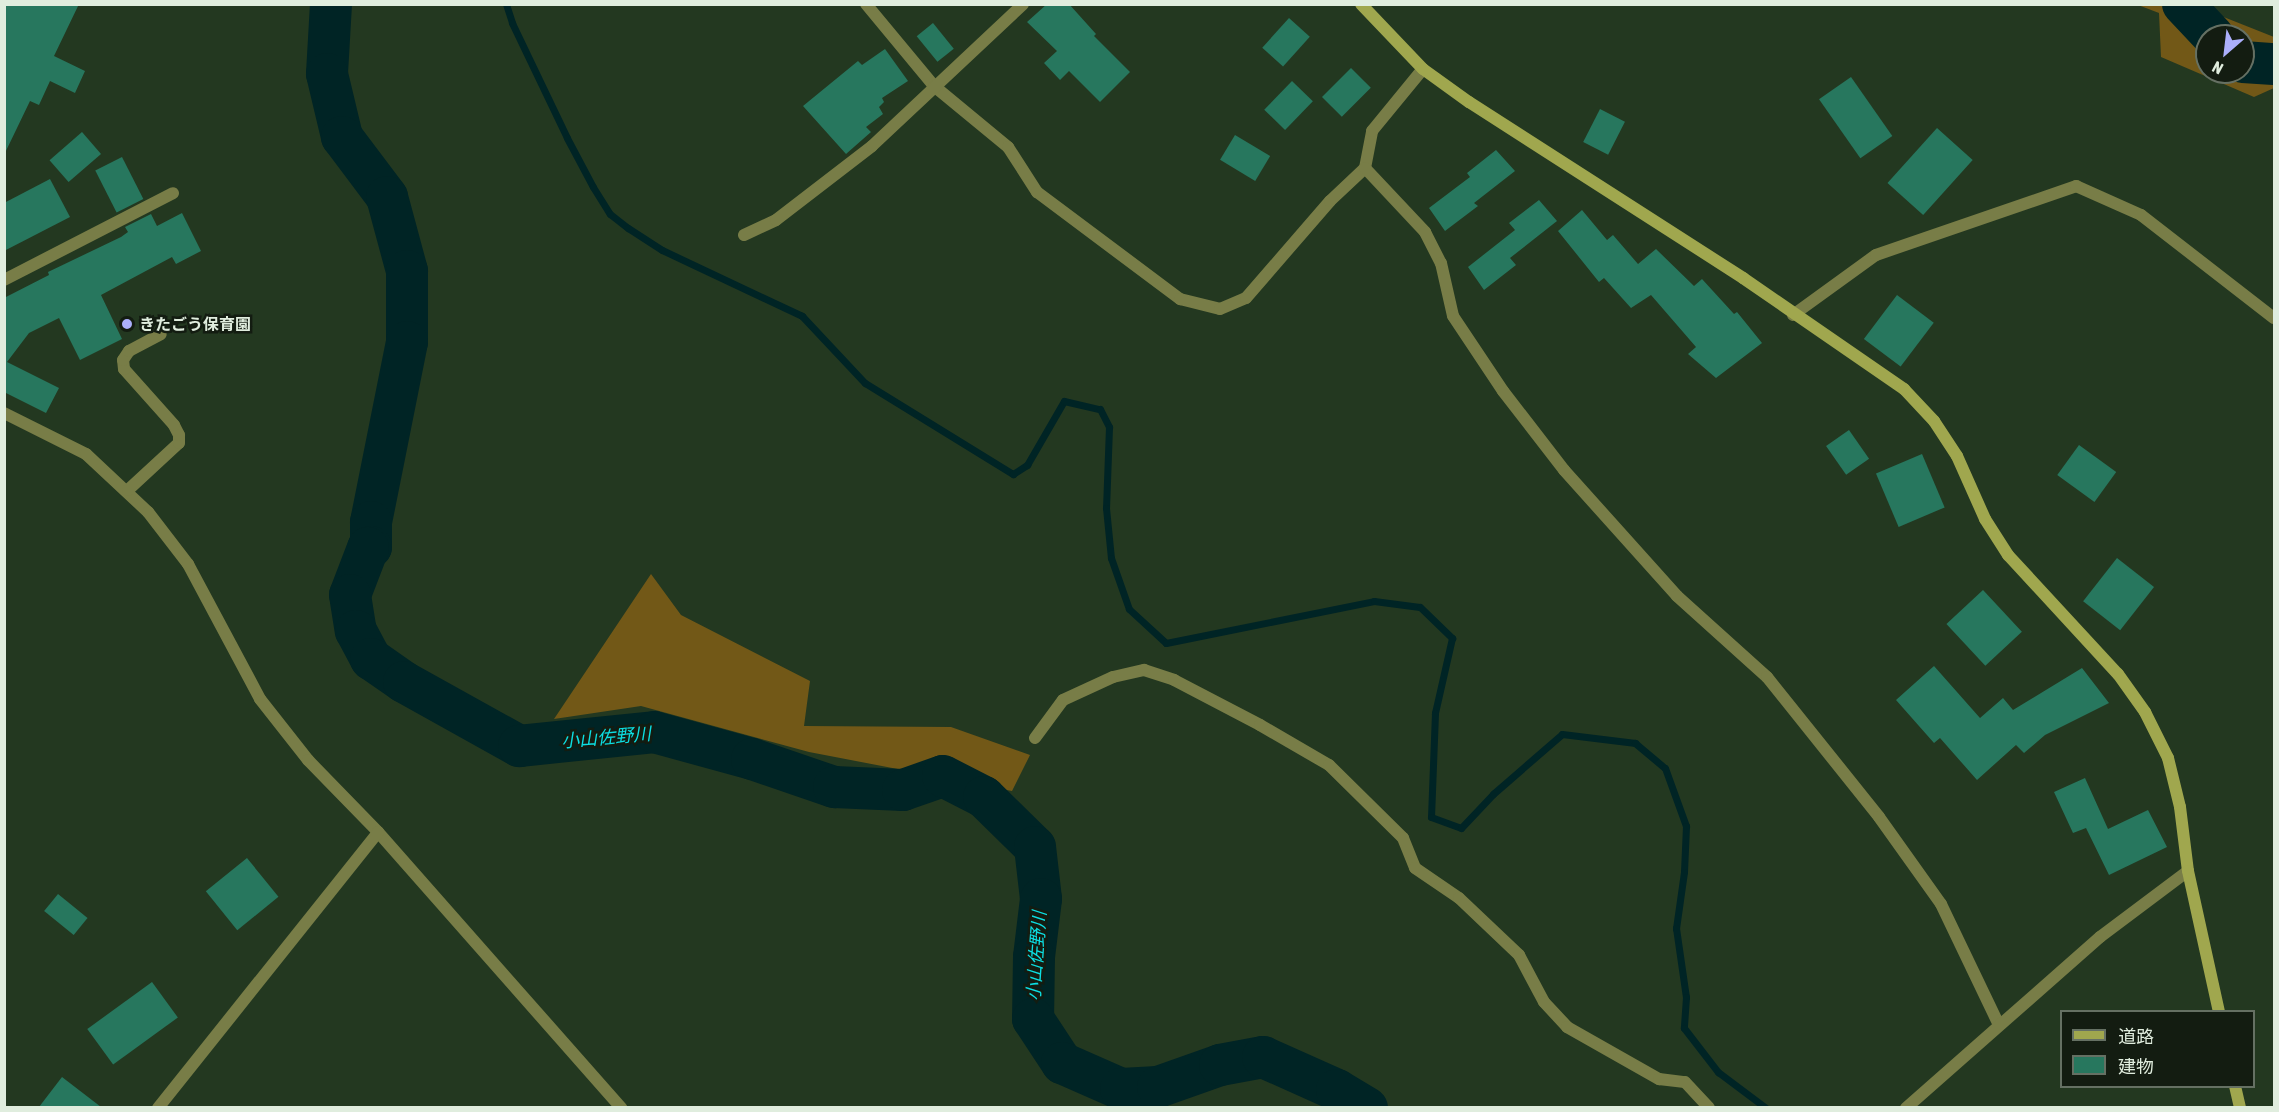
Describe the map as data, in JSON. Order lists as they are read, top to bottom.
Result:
{
  "water": ["小山佐野川"],
  "places": ["きたごう保育園"],
  "legend": ["道路", "建物"],
  "north": "bottom left"
}
